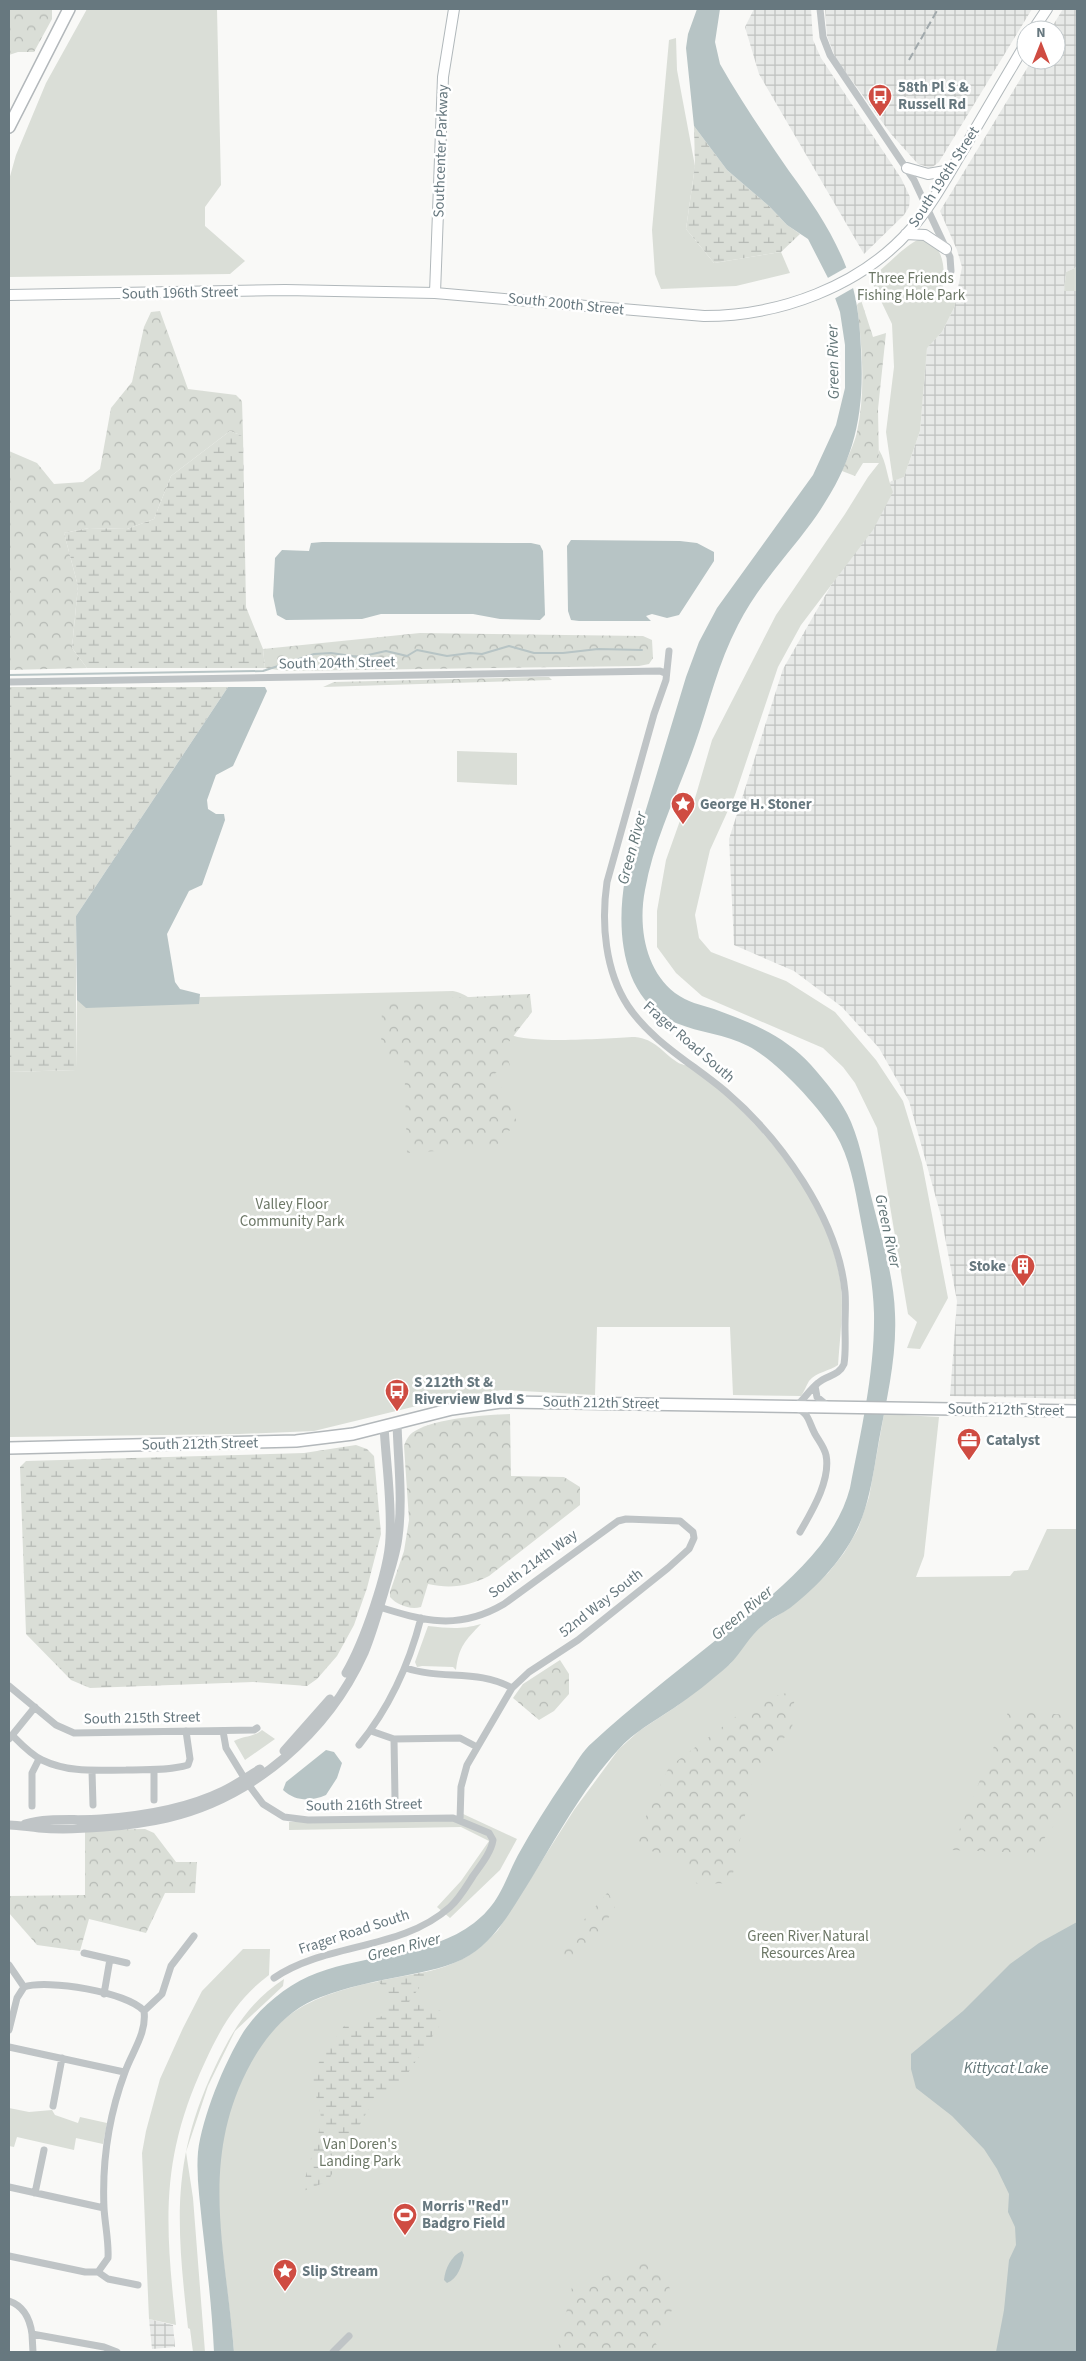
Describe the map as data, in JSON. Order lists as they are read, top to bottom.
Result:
{
  "streets": {
    "main road": [
      "Southcenter Parkway",
      "South 196th Street",
      "South 200th Street",
      "South 212th Street"
    ],
    "street": [
      "South 204th Street",
      "Frager Road South",
      "South 214th Way",
      "52nd Way South",
      "South 215th Street",
      "South 216th Street"
    ]
  },
  "crossings": [
    ["Southcenter Parkway", "South 200th Street"],
    ["South 196th Street", "South 200th Street"],
    ["South 204th Street", "Frager Road South"],
    ["Frager Road South", "South 212th Street"],
    ["Frager Road South", "South 216th Street"],
    ["South 214th Way", "52nd Way South"],
    ["52nd Way South", "South 216th Street"],
    ["South 215th Street", "South 216th Street"]
  ],
  "water": ["Green River", "Kittycat Lake"],
  "parks": [
    "Three Friends Fishing Hole Park",
    "Valley Floor Community Park",
    "Green River Natural Resources Area",
    "Van Doren's Landing Park"
  ],
  "places": {
    "bus stop": ["58th Pl S & Russell Rd", "S 212th St & Riverview Blvd S"],
    "place": ["George H. Stoner", "Slip Stream"],
    "building": ["Stoke"],
    "office": ["Catalyst"],
    "sports": ["Morris \"Red\" Badgro Field"]
  },
  "north": "top"
}
